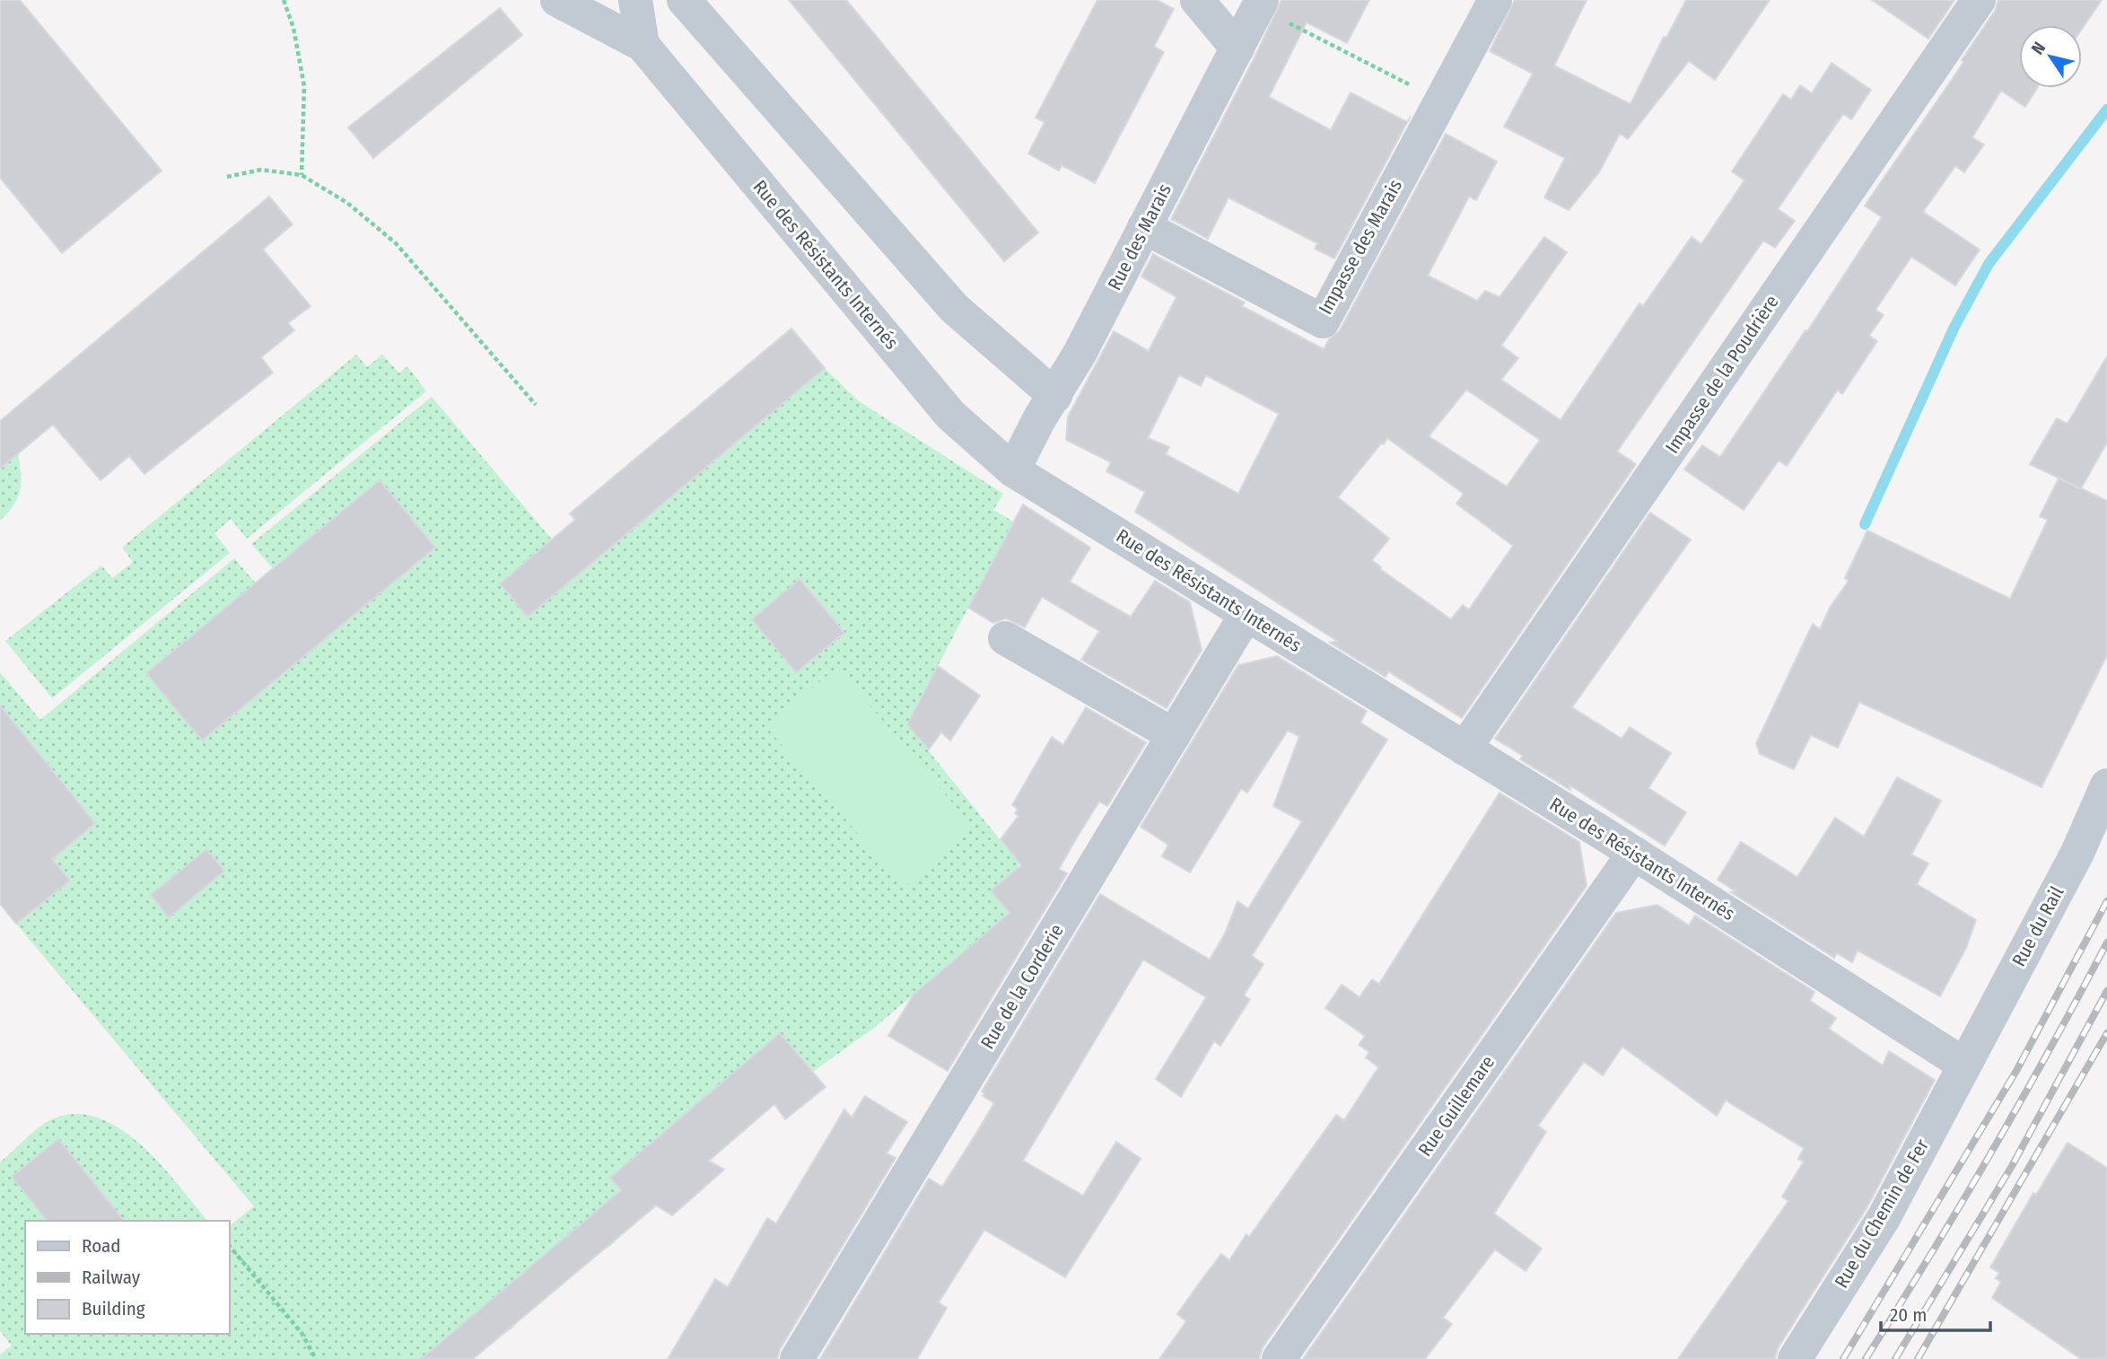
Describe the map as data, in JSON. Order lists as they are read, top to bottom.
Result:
{
  "streets": {
    "street": [
      "Rue des Marais",
      "Impasse des Marais",
      "Rue des Résistants Internés",
      "Impasse de la Poudrière",
      "Rue du Rail",
      "Rue de la Corderie",
      "Rue Guillemare",
      "Rue du Chemin de Fer"
    ]
  },
  "crossings": [
    ["Rue des Marais", "Impasse des Marais"],
    ["Rue des Marais", "Rue des Résistants Internés"],
    ["Rue des Résistants Internés", "Impasse de la Poudrière"],
    ["Rue des Résistants Internés", "Rue du Rail"],
    ["Rue des Résistants Internés", "Rue de la Corderie"],
    ["Rue des Résistants Internés", "Rue Guillemare"],
    ["Rue des Résistants Internés", "Rue du Chemin de Fer"],
    ["Rue du Rail", "Rue du Chemin de Fer"]
  ],
  "legend": ["Road", "Railway", "Building"],
  "scale_bar": "20 m",
  "north": "top left"
}
